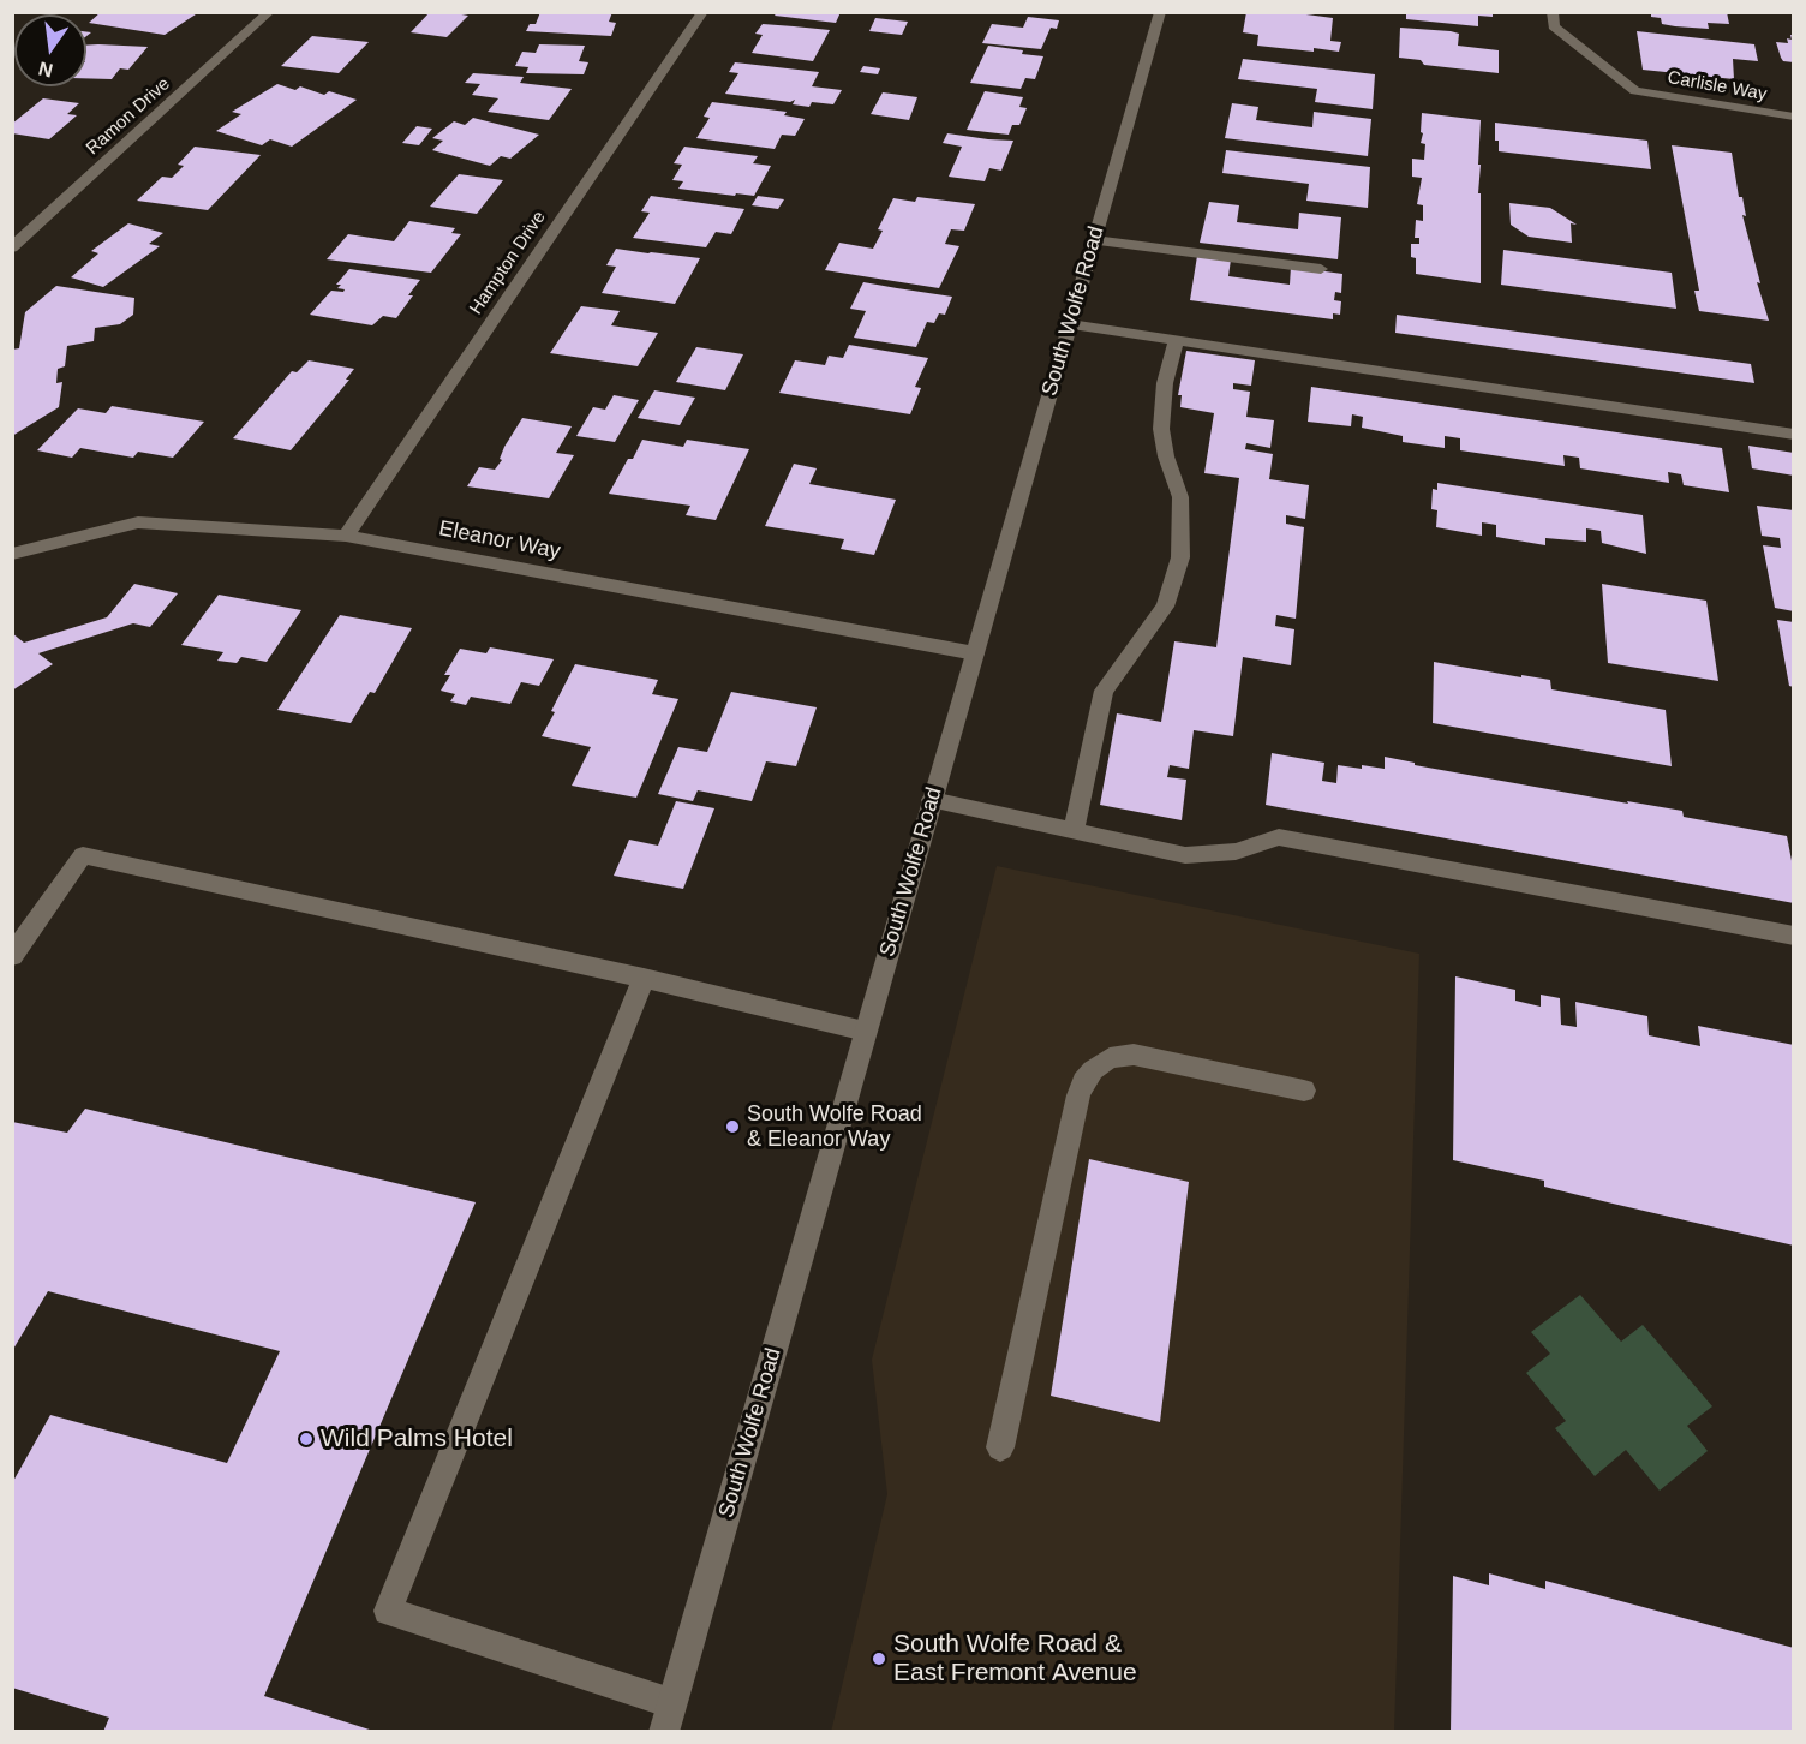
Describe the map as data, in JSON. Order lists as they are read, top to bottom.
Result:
{
  "streets": {
    "street": [
      "Carlisle Way",
      "Ramon Drive",
      "Hampton Drive",
      "South Wolfe Road",
      "Eleanor Way"
    ]
  },
  "crossings": [
    ["Hampton Drive", "Eleanor Way"],
    ["South Wolfe Road", "Eleanor Way"]
  ],
  "places": ["South Wolfe Road & Eleanor Way", "Wild Palms Hotel", "South Wolfe Road & East Fremont Avenue"],
  "north": "bottom"
}
